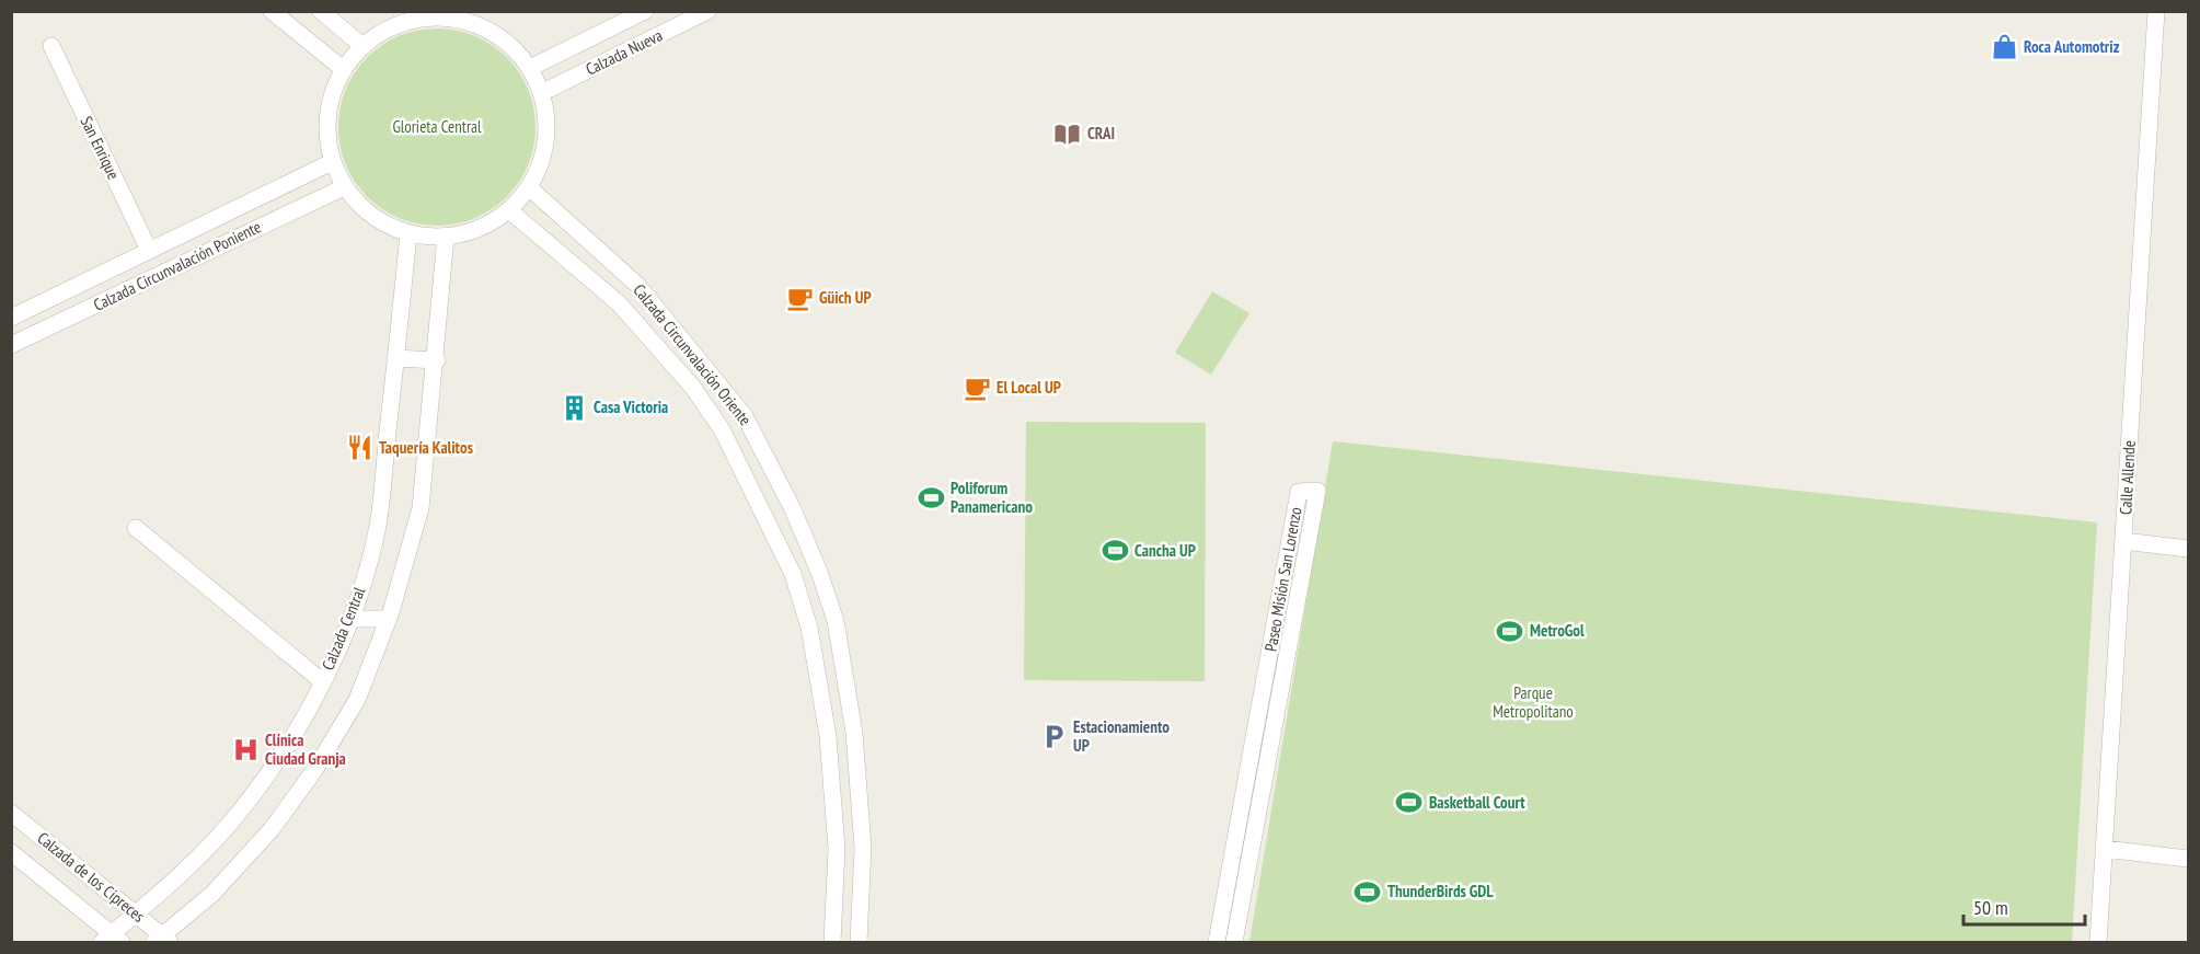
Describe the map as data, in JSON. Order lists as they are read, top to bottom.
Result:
{
  "streets": {
    "street": [
      "Calzada Nueva",
      "San Enrique",
      "Calzada Circunvalación Poniente",
      "Calzada Circunvalación Oriente",
      "Calle Allende",
      "Paseo Misión San Lorenzo",
      "Calzada Central",
      "Calzada de los Cipreces"
    ]
  },
  "crossings": [
    ["Calzada Nueva", "Calzada Circunvalación Poniente"],
    ["Calzada Nueva", "Calzada Circunvalación Oriente"],
    ["Calzada Nueva", "Calzada Central"],
    ["San Enrique", "Calzada Circunvalación Poniente"],
    ["Calzada Circunvalación Poniente", "Calzada Circunvalación Oriente"],
    ["Calzada Circunvalación Poniente", "Calzada Central"],
    ["Calzada Circunvalación Oriente", "Calzada Central"],
    ["Calzada Central", "Calzada de los Cipreces"]
  ],
  "parks": ["Glorieta Central", "Parque Metropolitano"],
  "places": {
    "shop": ["Roca Automotriz"],
    "library": ["CRAI"],
    "cafe": ["Güich UP", "El Local UP"],
    "building": ["Casa Victoria"],
    "restaurant": ["Taquería Kalitos"],
    "sports": [
      "Poliforum Panamericano",
      "Cancha UP",
      "MetroGol",
      "Basketball Court",
      "ThunderBirds GDL"
    ],
    "parking": ["Estacionamiento UP"],
    "hospital": ["Clínica Ciudad Granja"]
  },
  "scale_bar": "50 m"
}
